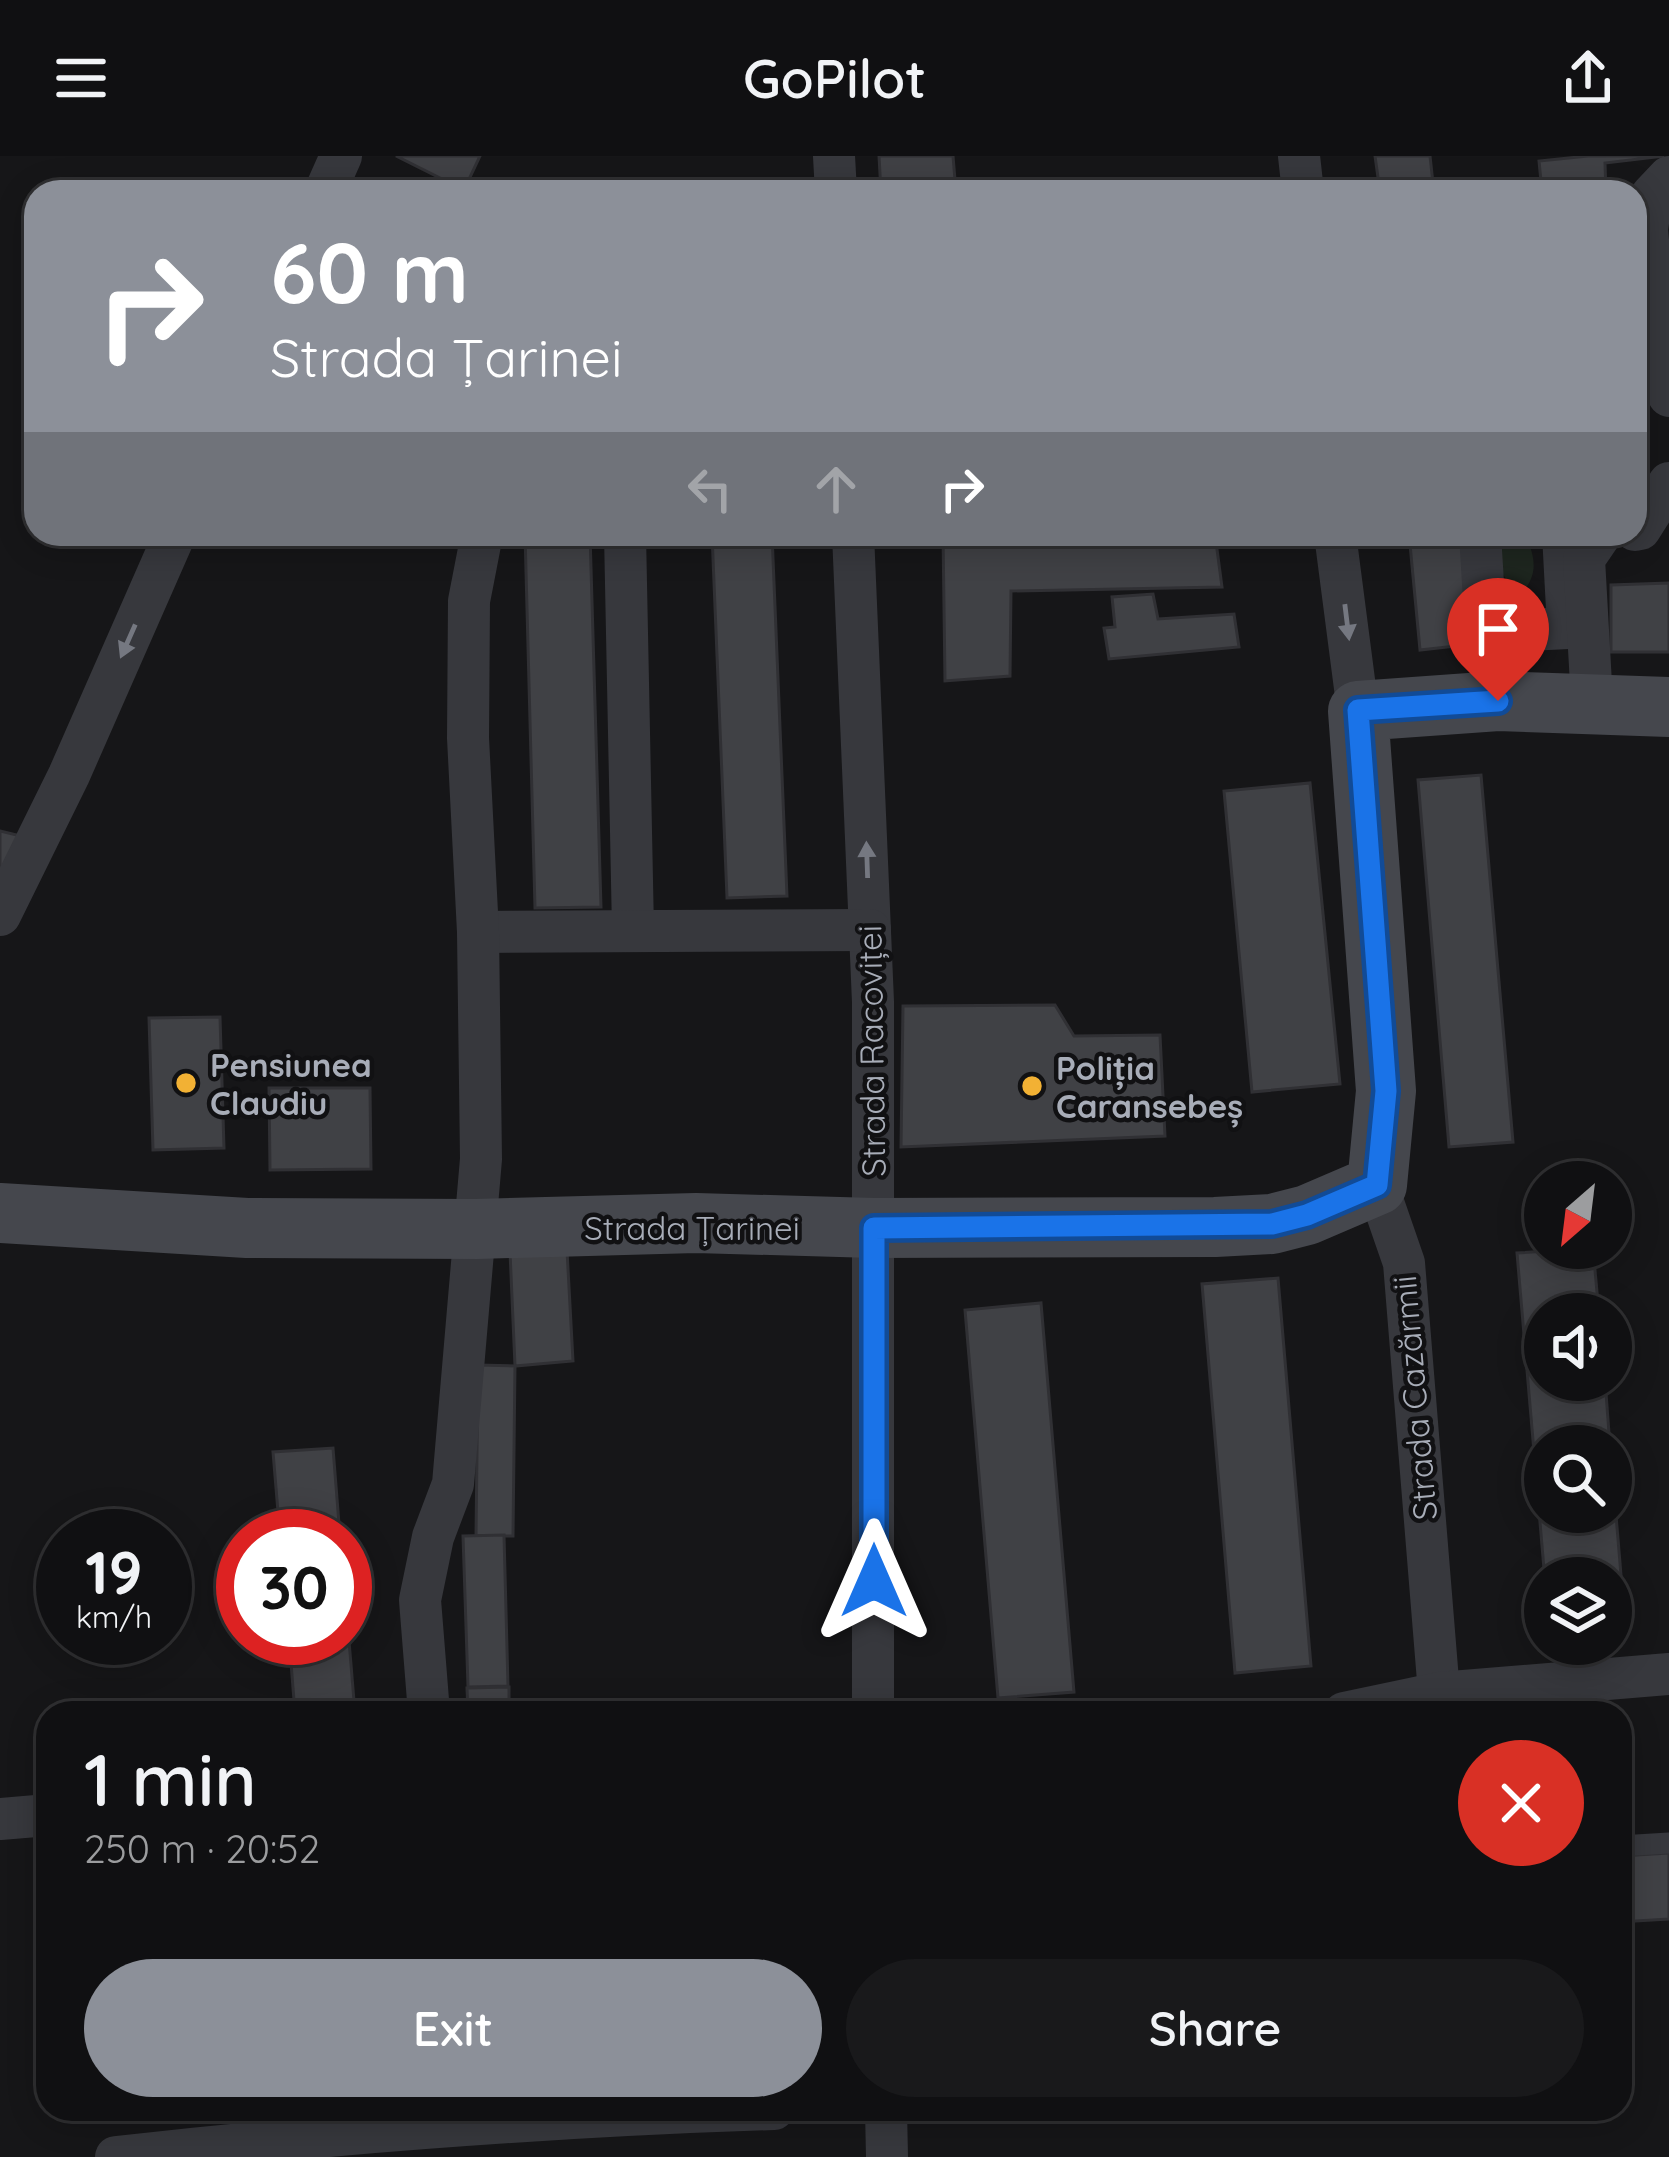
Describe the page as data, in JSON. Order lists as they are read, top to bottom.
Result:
{
  "streets": {
    "street": ["Strada Racoviței", "Strada Țarinei", "Strada Cazărmii"]
  },
  "crossings": [
    ["Strada Racoviței", "Strada Țarinei"],
    ["Strada Țarinei", "Strada Cazărmii"]
  ],
  "places": ["Pensiunea Claudiu", "Poliția Caransebeș"],
  "north": "bottom left",
  "page": {
    "header": "GoPilot",
    "turn": ["60 m", "Strada Țarinei"],
    "speed": "19 km/h",
    "limit": "30",
    "heading": ["1 min", "250 m · 20:52"],
    "buttons": ["Exit", "Share"]
  }
}
